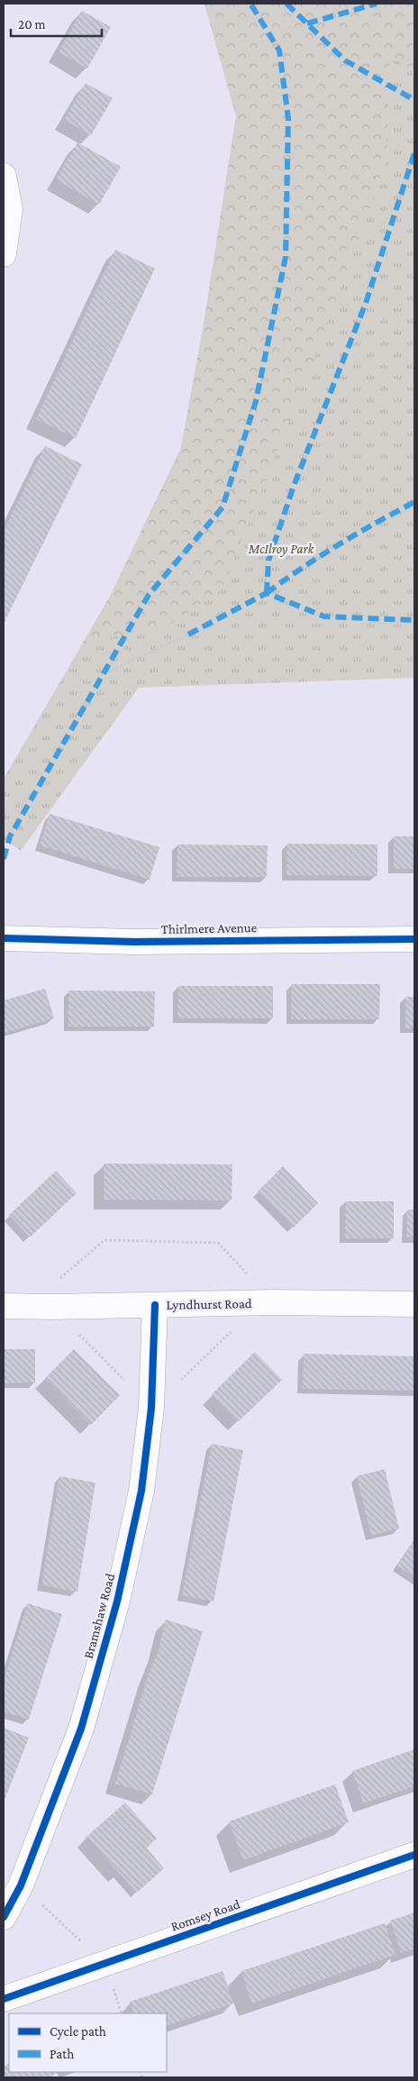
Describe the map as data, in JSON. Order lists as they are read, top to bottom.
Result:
{
  "streets": {
    "street": [
      "Thirlmere Avenue",
      "Lyndhurst Road",
      "Bramshaw Road",
      "Romsey Road"
    ]
  },
  "crossings": [
    ["Lyndhurst Road", "Bramshaw Road"]
  ],
  "parks": ["McIlroy Park"],
  "legend": ["Cycle path", "Path"],
  "scale_bar": "20 m"
}
